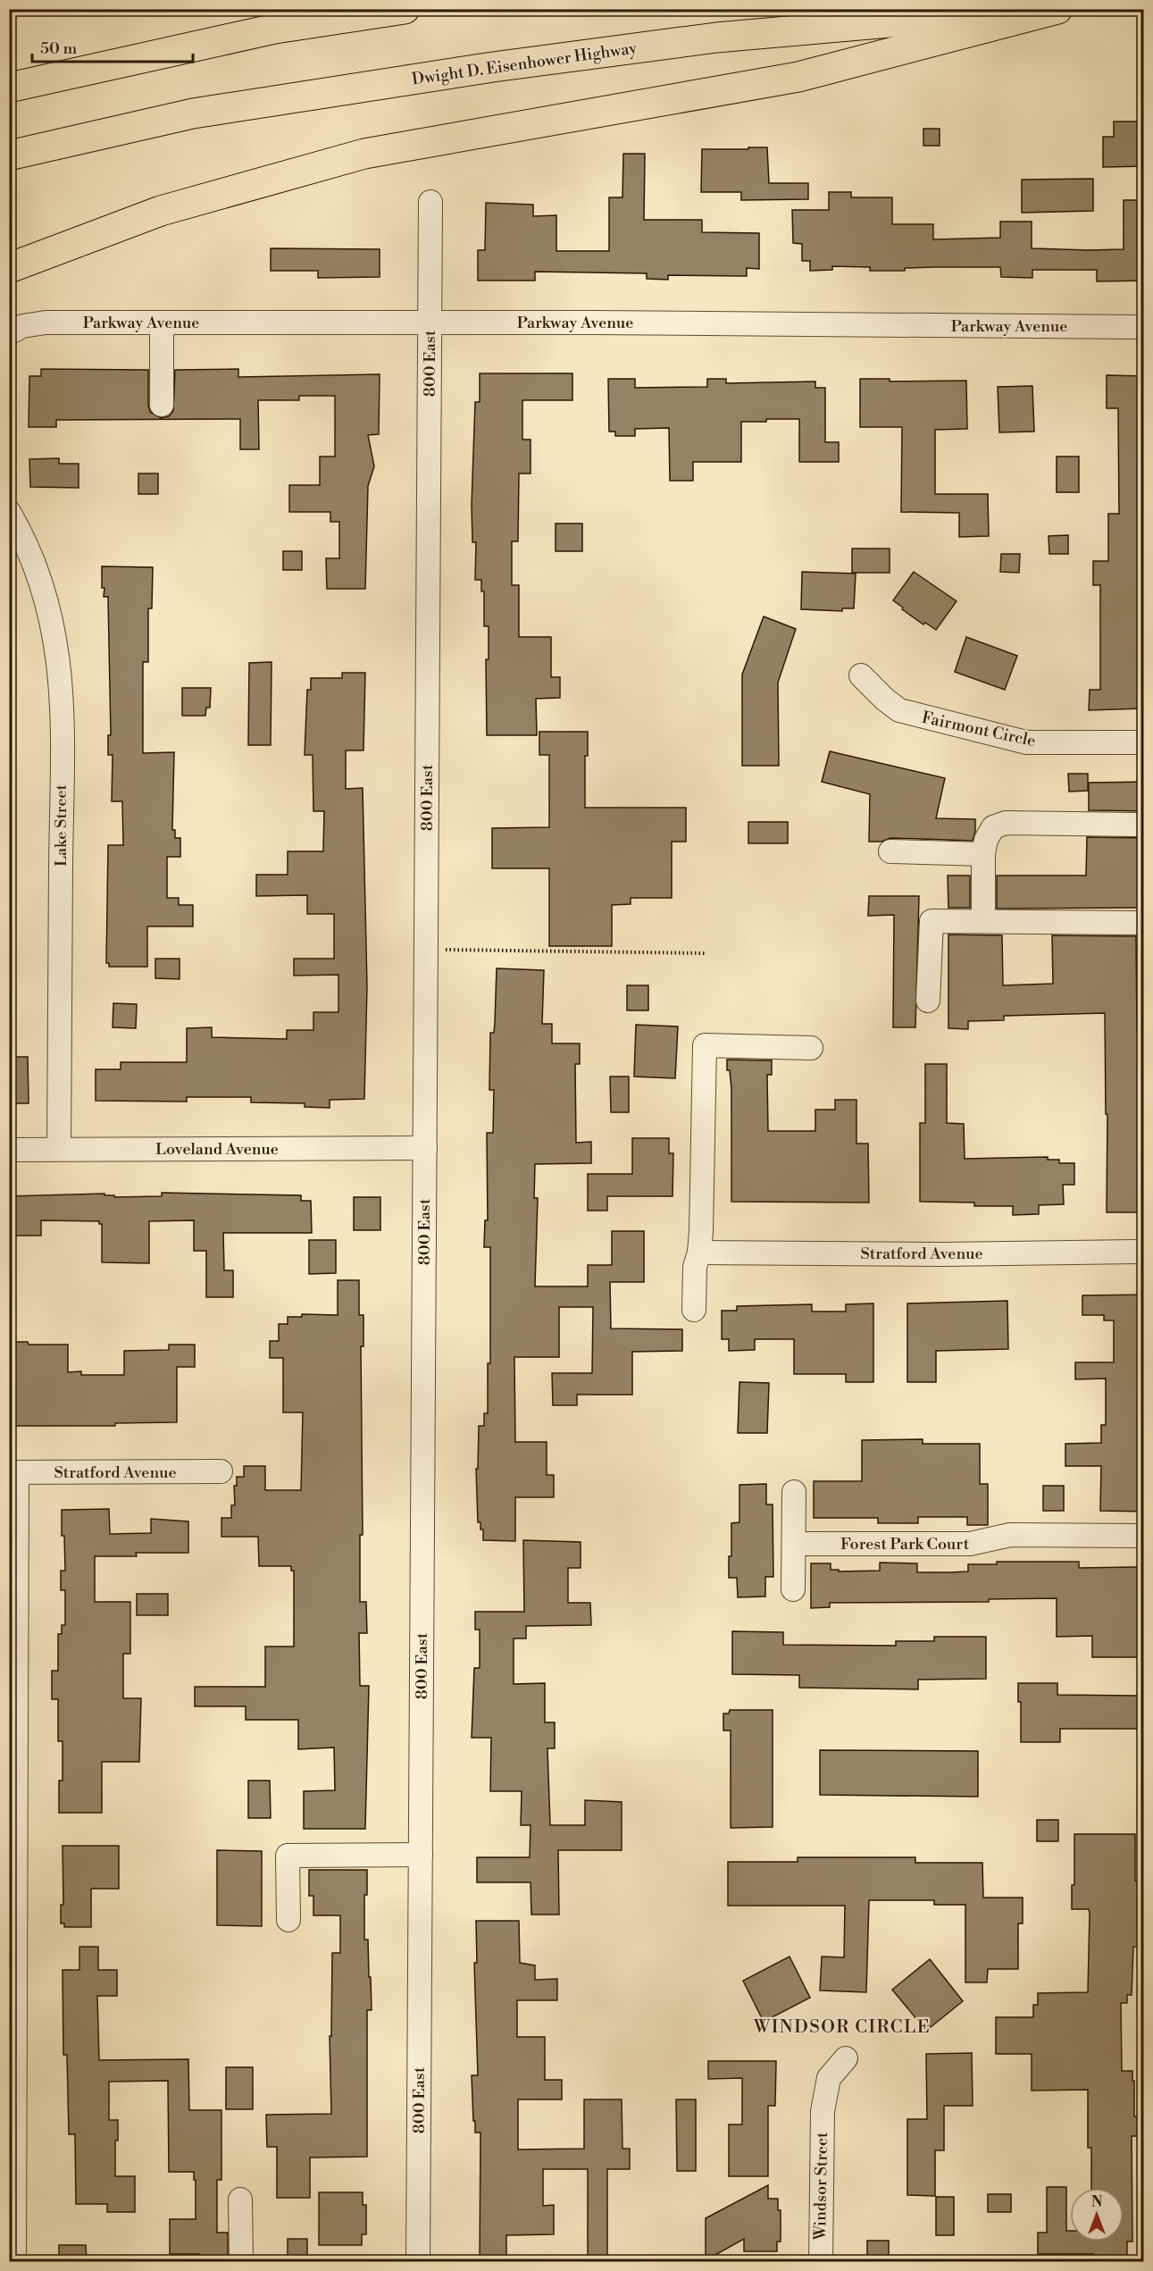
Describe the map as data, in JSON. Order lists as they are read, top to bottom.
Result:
{
  "streets": {
    "highway": ["Dwight D. Eisenhower Highway"],
    "street": [
      "Parkway Avenue",
      "800 East",
      "Fairmont Circle",
      "Lake Street",
      "Loveland Avenue",
      "Stratford Avenue",
      "Forest Park Court",
      "Windsor Street"
    ]
  },
  "crossings": [
    ["Parkway Avenue", "800 East"],
    ["800 East", "Loveland Avenue"],
    ["Lake Street", "Loveland Avenue"]
  ],
  "districts": ["WINDSOR CIRCLE"],
  "scale_bar": "50 m",
  "north": "top"
}
